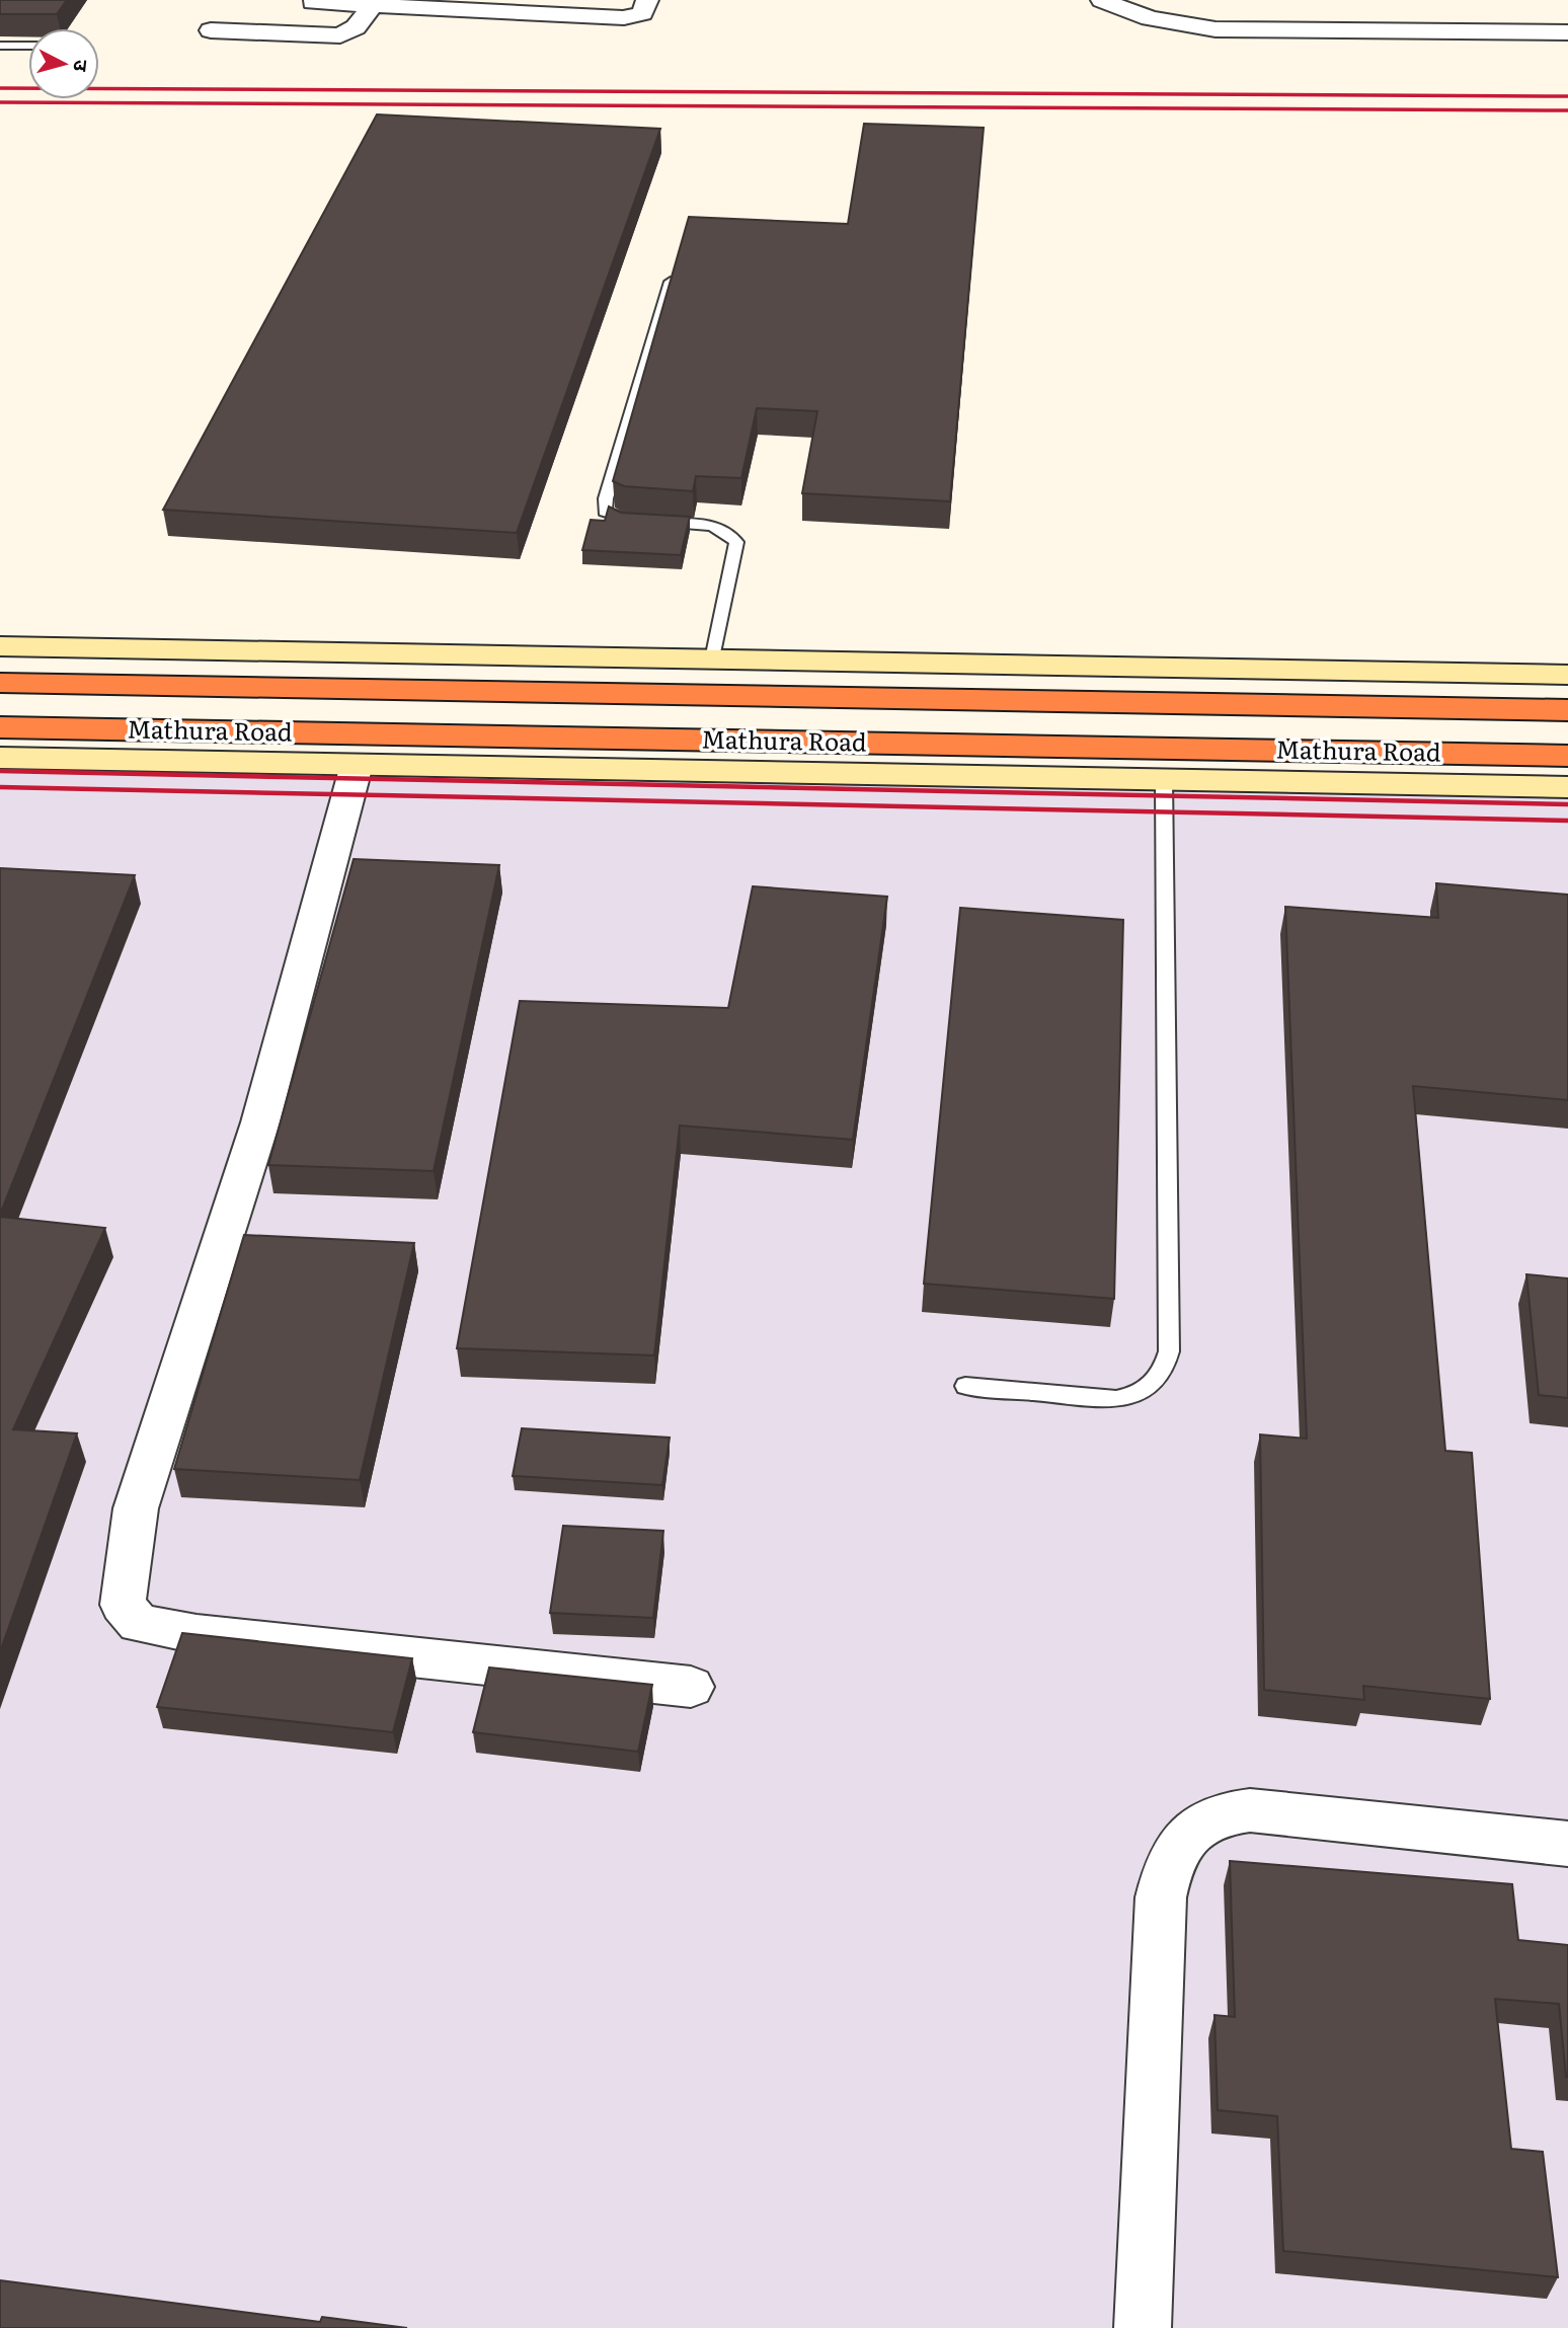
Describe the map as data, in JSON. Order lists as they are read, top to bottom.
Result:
{
  "streets": {
    "highway": ["Mathura Road"]
  },
  "north": "right"
}
